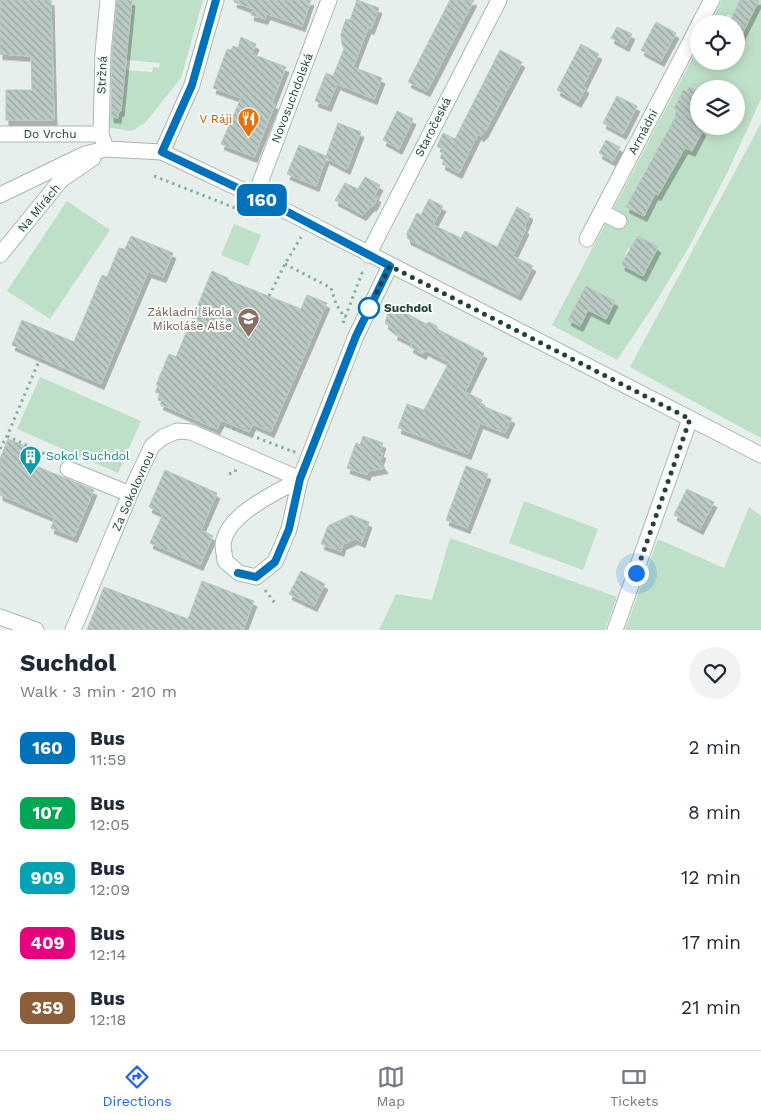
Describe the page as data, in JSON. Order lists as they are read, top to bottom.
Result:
{
  "streets": {
    "street": [
      "Stržná",
      "Novosuchdolská",
      "Staročeská",
      "Armádní",
      "Do Vrchu",
      "Na Mírách",
      "Za Sokolovnou"
    ]
  },
  "crossings": [
    ["Stržná", "Do Vrchu"],
    ["Stržná", "Na Mírách"]
  ],
  "places": {
    "restaurant": ["V Ráji"],
    "other": ["Suchdol"],
    "school or university": ["Základní škola Mikoláše Alše"],
    "building": ["Sokol Suchdol"]
  },
  "lines": ["bus line 160"],
  "page": {
    "on_map": "160",
    "heading": ["Suchdol", "Walk · 3 min · 210 m"],
    "list": [
      {
        "mark": "160",
        "name": "Bus",
        "note": "11:59",
        "value": "2 min"
      },
      {
        "mark": "107",
        "name": "Bus",
        "note": "12:05",
        "value": "8 min"
      },
      {
        "mark": "909",
        "name": "Bus",
        "note": "12:09",
        "value": "12 min"
      },
      {
        "mark": "409",
        "name": "Bus",
        "note": "12:14",
        "value": "17 min"
      },
      {
        "mark": "359",
        "name": "Bus",
        "note": "12:18",
        "value": "21 min"
      }
    ],
    "tabs": ["Directions", "Map", "Tickets"]
  }
}
